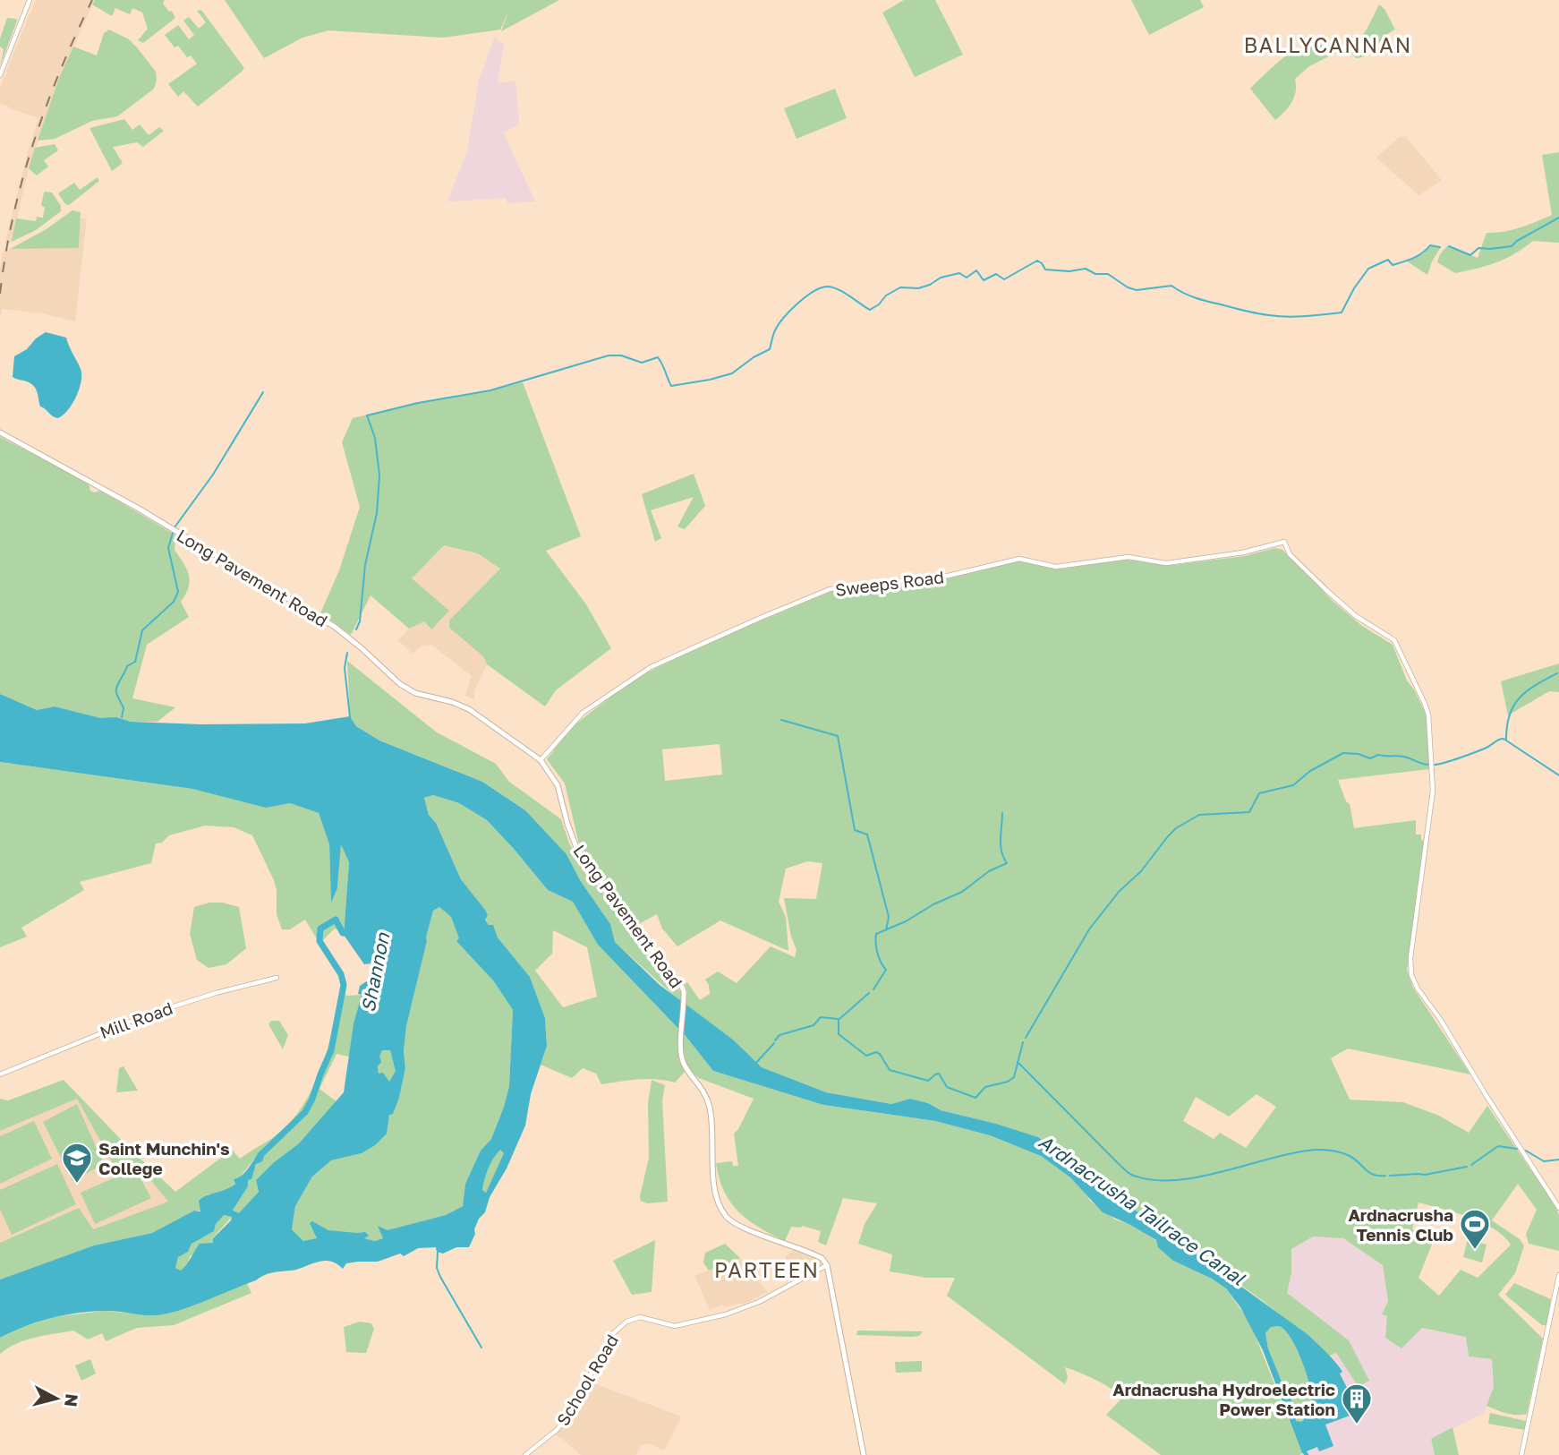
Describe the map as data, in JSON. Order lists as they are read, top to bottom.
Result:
{
  "streets": {
    "main road": ["Long Pavement Road"],
    "street": ["Sweeps Road", "Mill Road", "School Road"]
  },
  "crossings": [
    ["Long Pavement Road", "Sweeps Road"],
    ["Long Pavement Road", "School Road"]
  ],
  "districts": ["BALLYCANNAN", "PARTEEN"],
  "water": ["Shannon", "Ardnacrusha Tailrace Canal"],
  "places": {
    "school or university": ["Saint Munchin's College"],
    "sports": ["Ardnacrusha Tennis Club"],
    "building": ["Ardnacrusha Hydroelectric Power Station"]
  },
  "north": "right"
}
